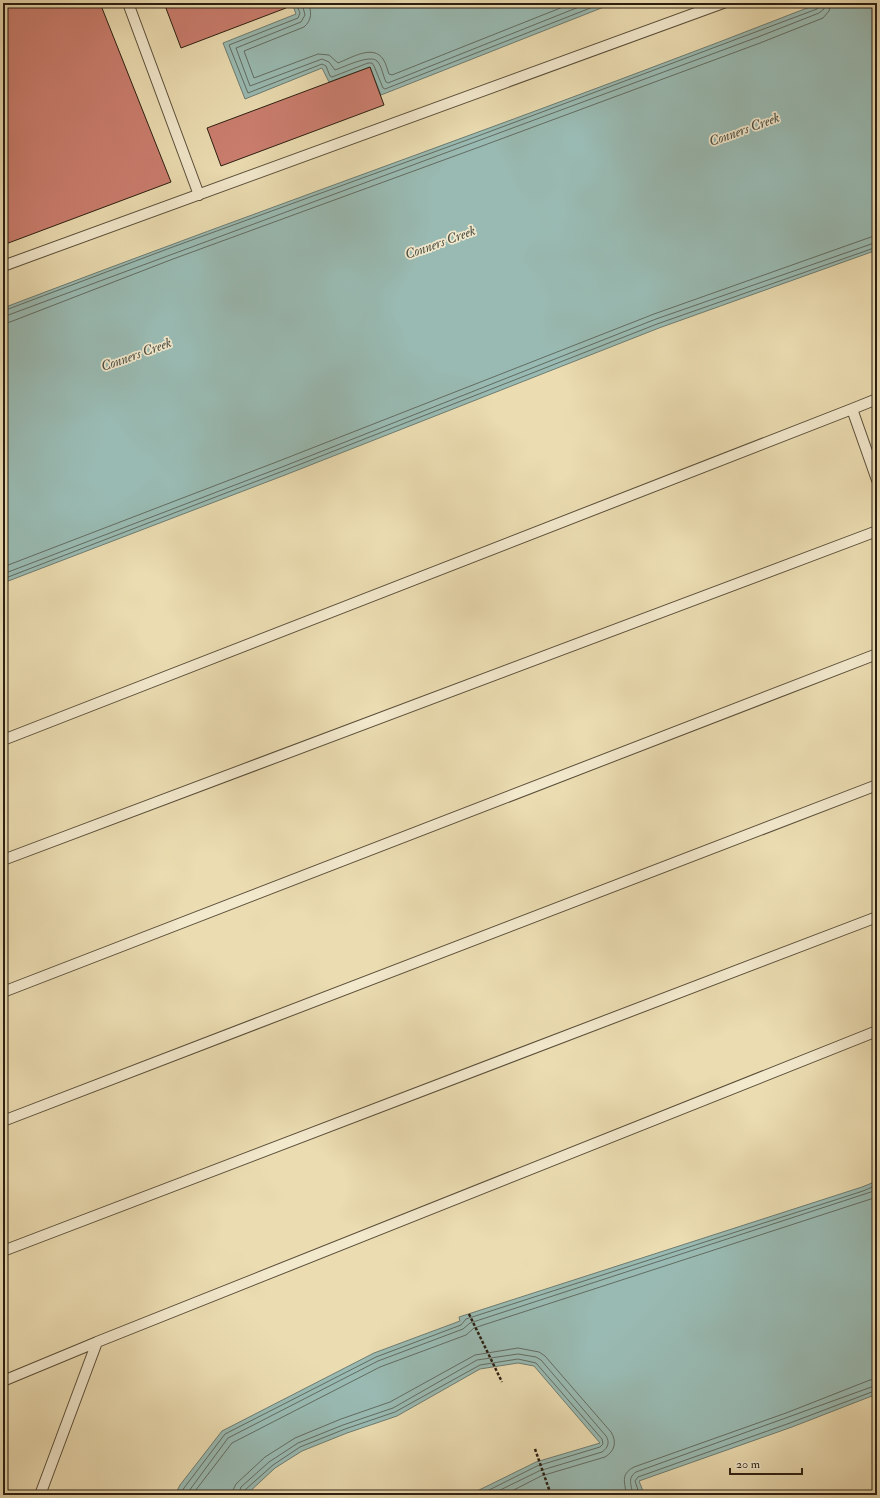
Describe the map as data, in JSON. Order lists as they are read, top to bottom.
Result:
{
  "water": ["Conners Creek"],
  "scale_bar": "20 m"
}
